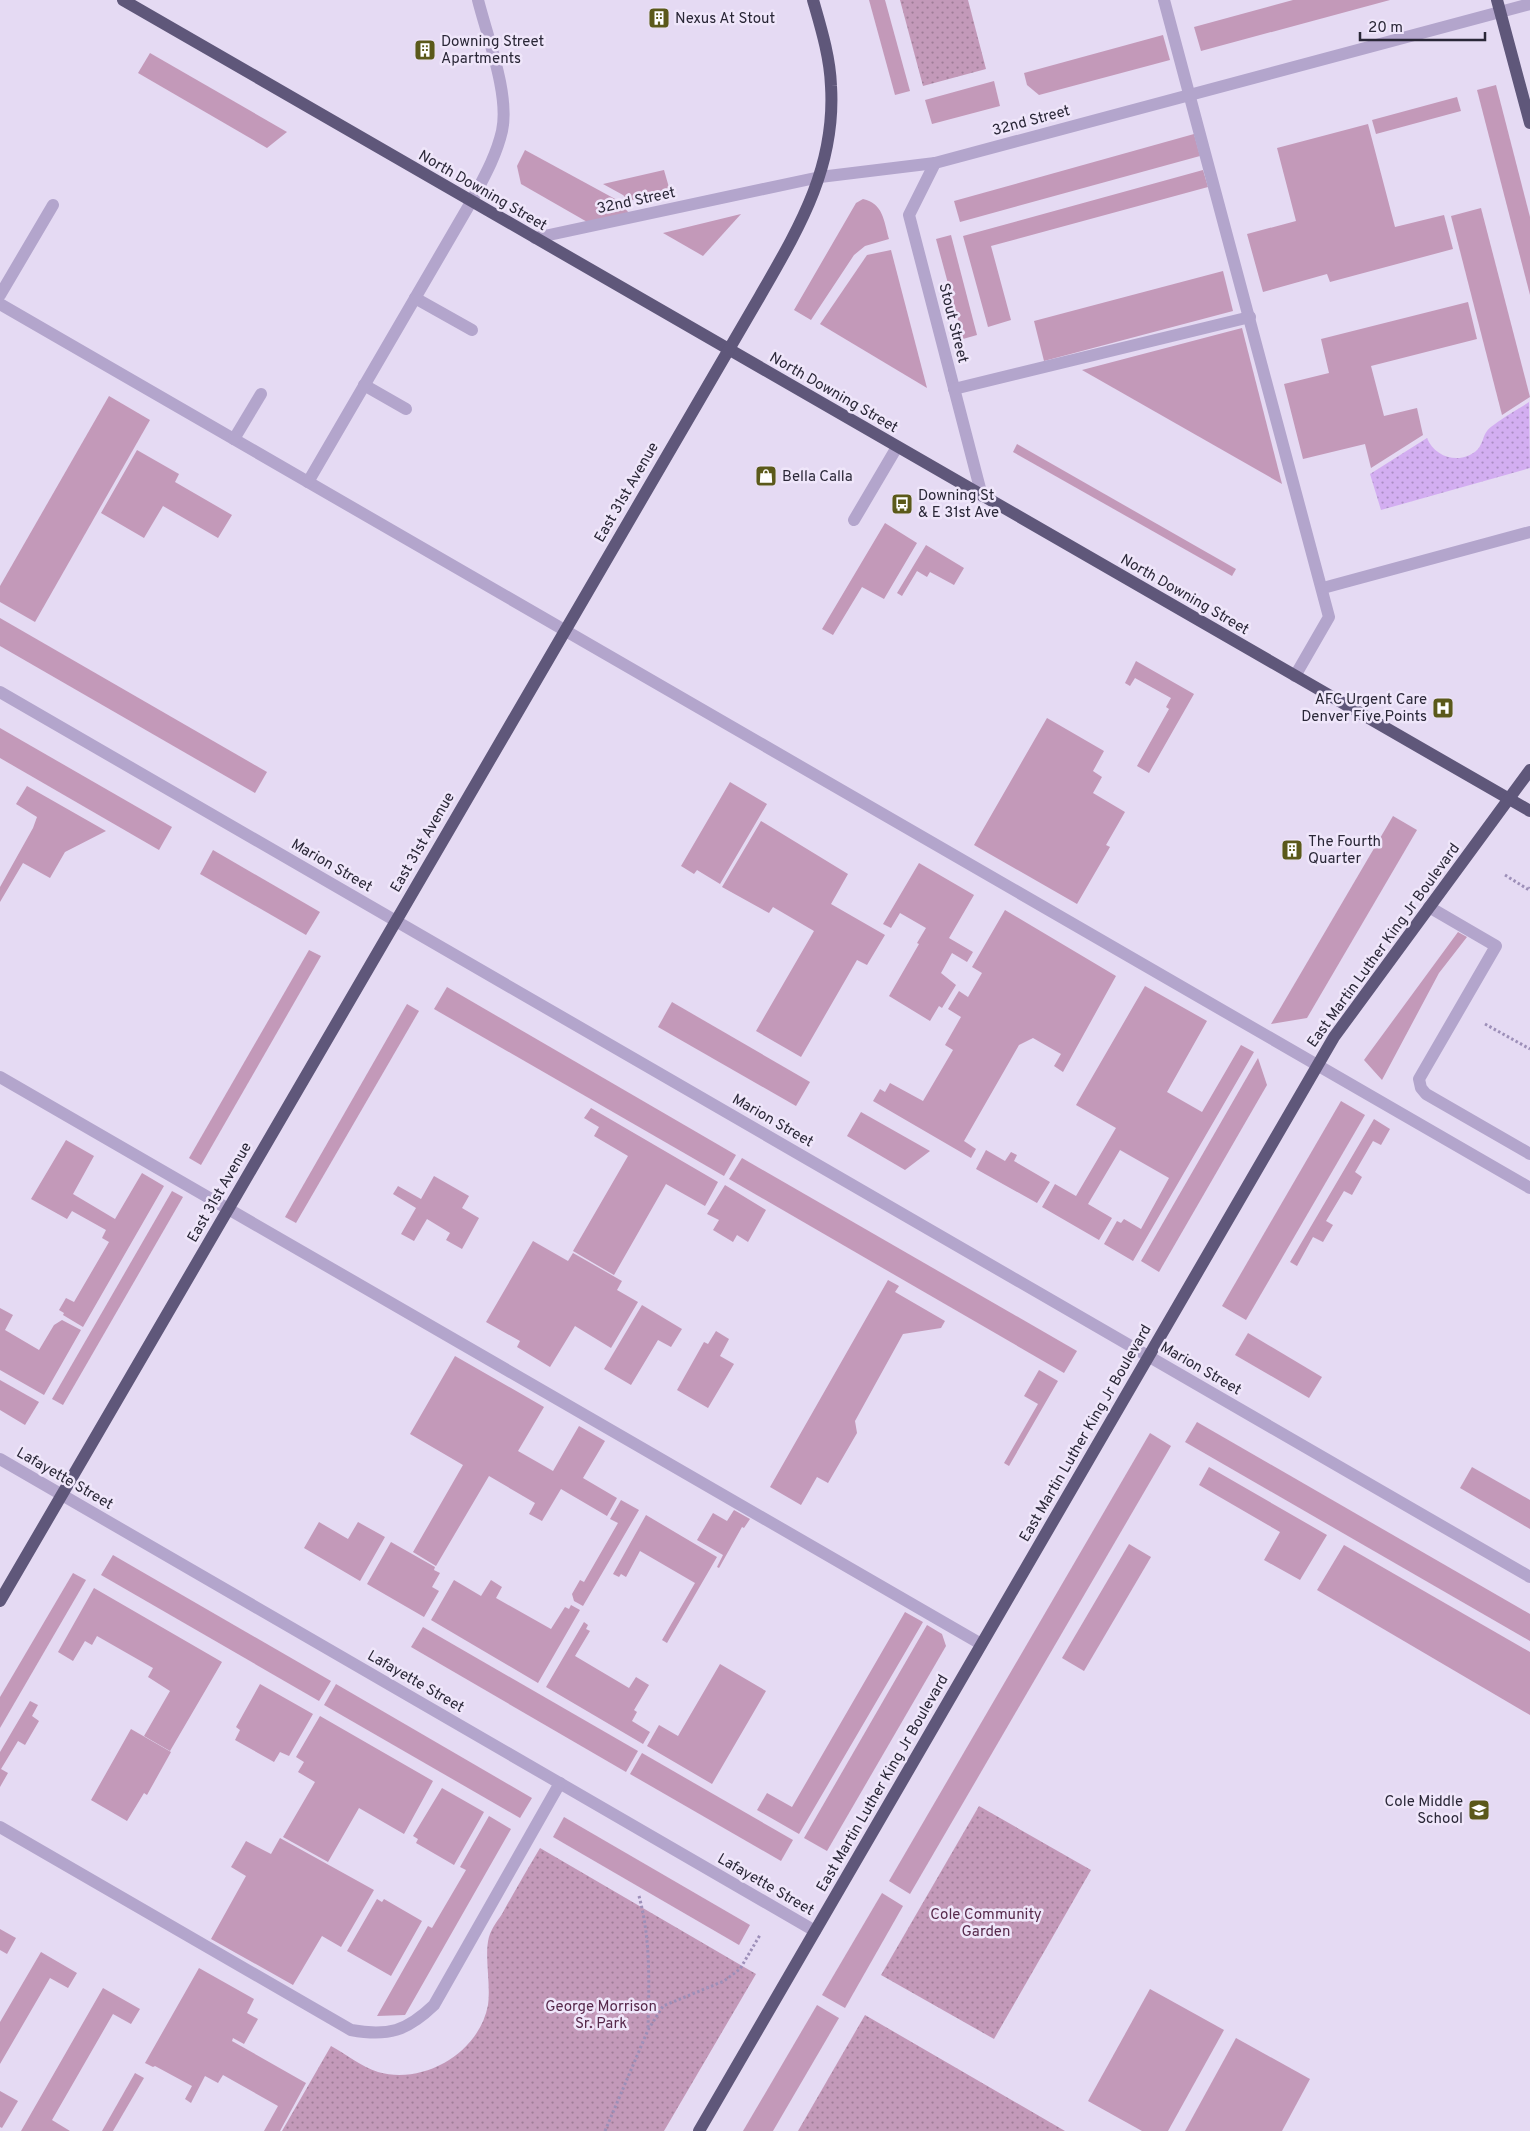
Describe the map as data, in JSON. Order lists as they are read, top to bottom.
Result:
{
  "streets": {
    "main road": ["North Downing Street", "East 31st Avenue", "East Martin Luther King Jr Boulevard"],
    "street": [
      "32nd Street",
      "Stout Street",
      "Marion Street",
      "Lafayette Street"
    ]
  },
  "crossings": [
    ["32nd Street", "North Downing Street"],
    ["32nd Street", "Stout Street"],
    ["32nd Street", "East 31st Avenue"],
    ["North Downing Street", "Stout Street"],
    ["North Downing Street", "East 31st Avenue"],
    ["North Downing Street", "East Martin Luther King Jr Boulevard"],
    ["East 31st Avenue", "Marion Street"],
    ["East 31st Avenue", "Lafayette Street"],
    ["Marion Street", "East Martin Luther King Jr Boulevard"],
    ["East Martin Luther King Jr Boulevard", "Lafayette Street"]
  ],
  "parks": ["Cole Community Garden", "George Morrison Sr. Park"],
  "places": {
    "building": ["Nexus At Stout", "Downing Street Apartments", "The Fourth Quarter"],
    "shop": ["Bella Calla"],
    "bus stop": ["Downing St & E 31st Ave"],
    "hospital": ["AFC Urgent Care Denver Five Points"],
    "school or university": ["Cole Middle School"]
  },
  "scale_bar": "20 m"
}
